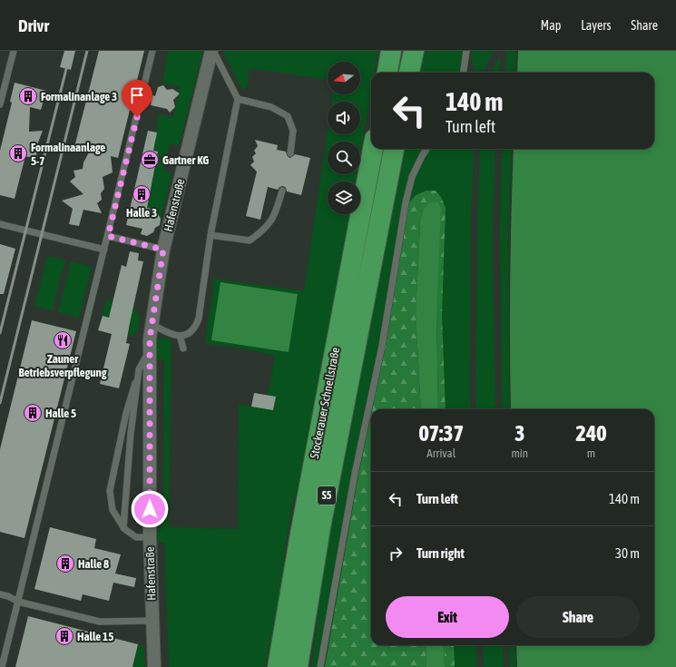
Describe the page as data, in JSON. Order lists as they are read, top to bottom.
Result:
{
  "streets": {
    "highway": ["Stockerauer Schnellstraße", "S5"],
    "street": ["Hafenstraße"]
  },
  "places": {
    "building": [
      "Formalinanlage 3",
      "Formalinaanlage 5-7",
      "Halle 3",
      "Halle 5",
      "Halle 8",
      "Halle 15"
    ],
    "office": ["Gartner KG"],
    "restaurant": ["Zauner Betriebsverpflegung"]
  },
  "north": "left",
  "page": {
    "header": "Drivr",
    "nav": ["Map", "Layers", "Share"],
    "turn": ["140 m", "Turn left"],
    "eta": [
      "07:37",
      "Arrival",
      "3",
      "min",
      "240",
      "m"
    ],
    "list": [
      {
        "name": "Turn left",
        "value": "140 m"
      },
      {
        "name": "Turn right",
        "value": "30 m"
      }
    ],
    "buttons": ["Exit", "Share"]
  }
}
